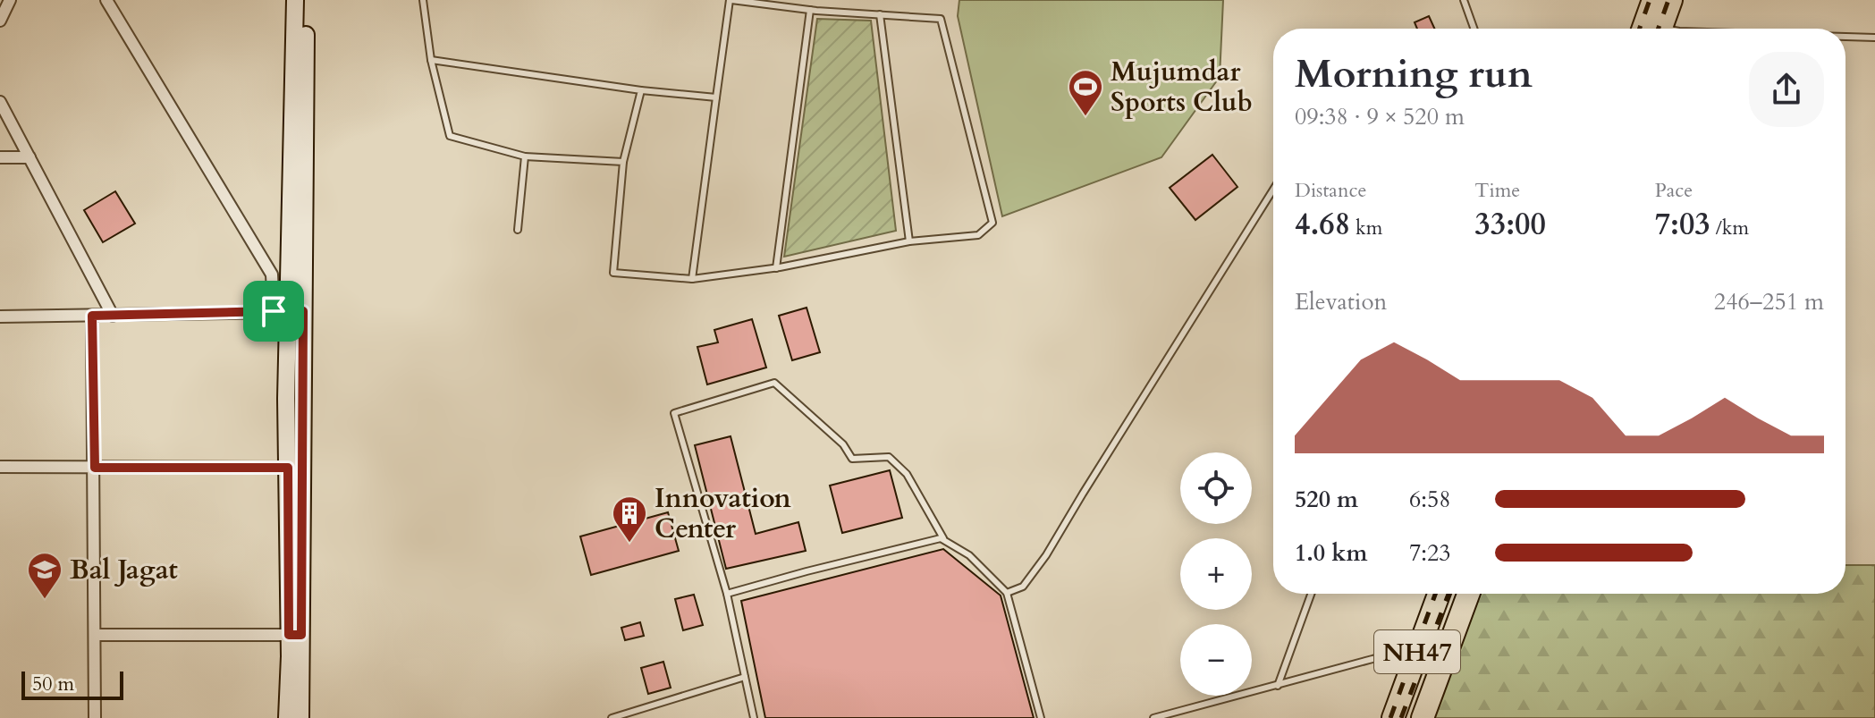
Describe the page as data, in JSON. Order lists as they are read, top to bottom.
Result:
{
  "streets": {
    "highway": ["NH47"]
  },
  "places": {
    "sports": ["Mujumdar Sports Club"],
    "building": ["Innovation Center"],
    "school or university": ["Bal Jagat"]
  },
  "scale_bar": "50 m",
  "page": {
    "heading": ["Morning run", "09:38 · 9 × 520 m"],
    "stats": [
      ["Distance", "4.68 km"],
      ["Time", "33:00"],
      ["Pace", "7:03 /km"]
    ],
    "chart": ["Elevation", "246–251 m"],
    "map_buttons": ["+", "−"],
    "list": [
      {
        "name": "520 m",
        "note": "6:58"
      },
      {
        "name": "1.0 km",
        "note": "7:23"
      }
    ],
    "scale": "50 m"
  }
}
